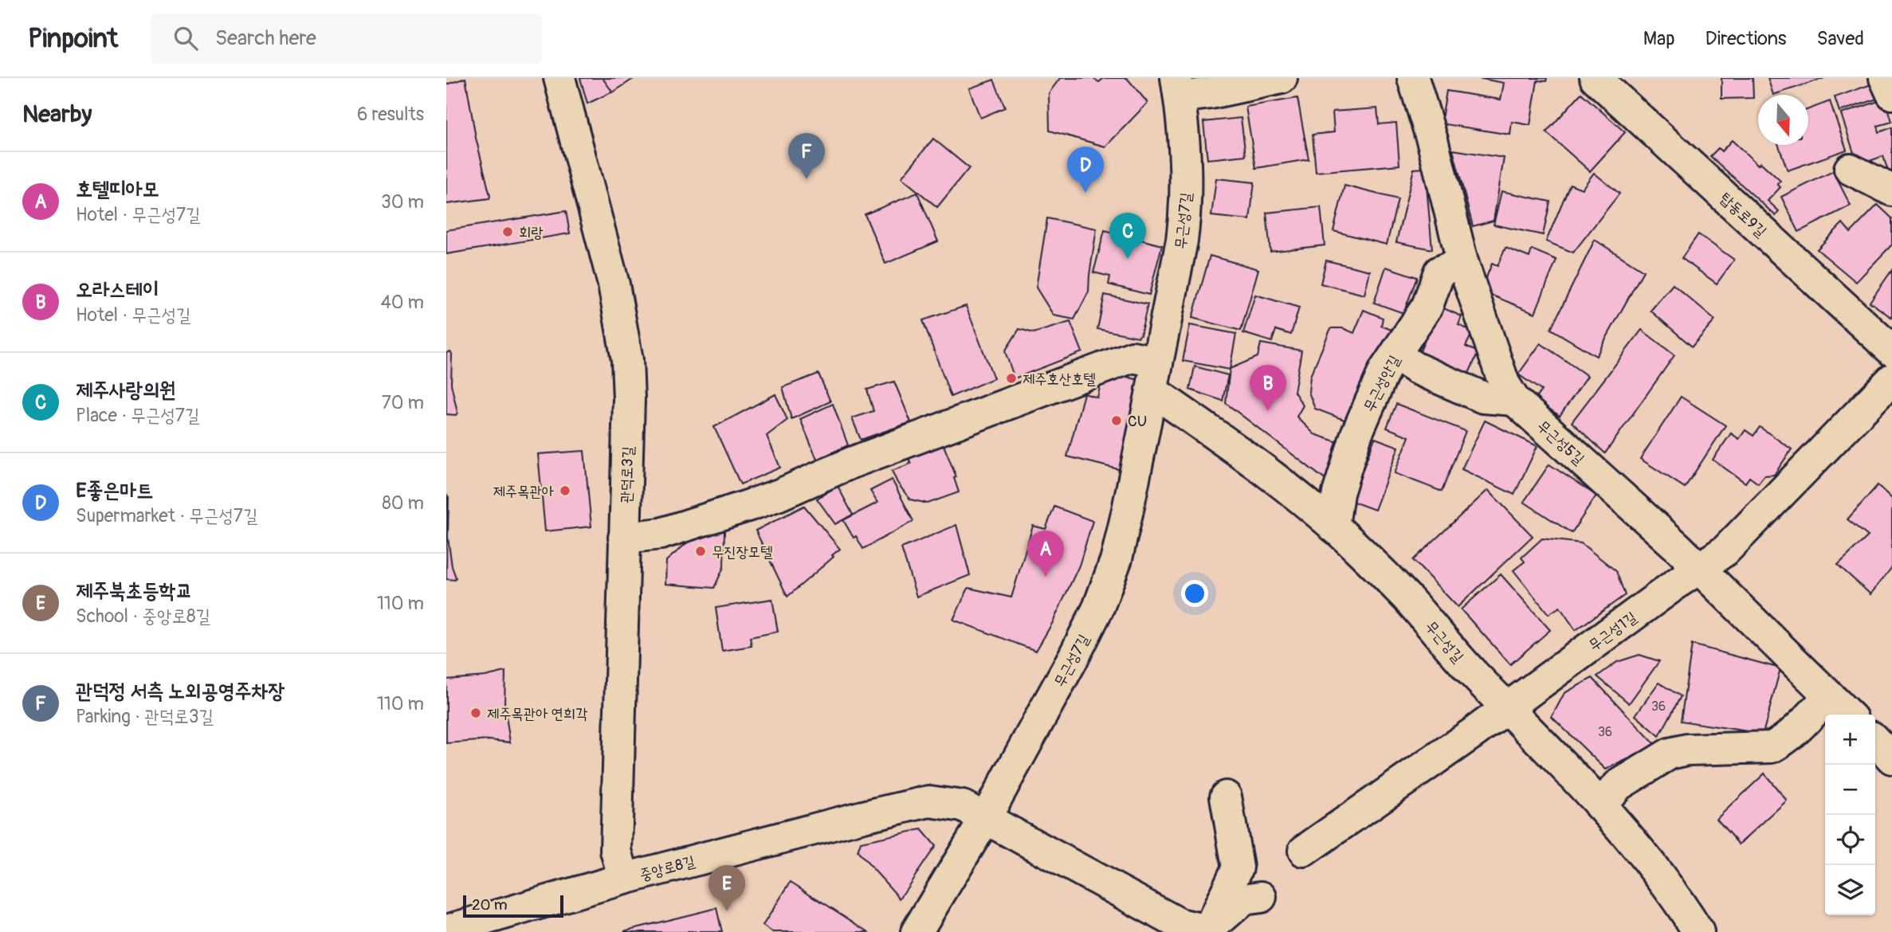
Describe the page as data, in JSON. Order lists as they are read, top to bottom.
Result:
{
  "streets": {
    "street": [
      "탑동로9길",
      "무근성7길",
      "무근성안길",
      "무근성5길",
      "관덕로3길",
      "무근성1길",
      "무근성길",
      "중앙로8길"
    ]
  },
  "crossings": [
    ["무근성7길", "무근성길"],
    ["무근성7길", "중앙로8길"],
    ["무근성안길", "무근성5길"],
    ["무근성안길", "무근성길"],
    ["무근성5길", "무근성1길"],
    ["관덕로3길", "중앙로8길"],
    ["무근성1길", "무근성길"]
  ],
  "places": [
    "회랑",
    "제주호산호텔",
    "CU",
    "제주목관아",
    "무진장모텔",
    "제주목관아 연희각"
  ],
  "house_numbers": ["36", "36"],
  "scale_bar": "20 m",
  "north": "bottom",
  "page": {
    "header": "Pinpoint",
    "search": "Search here",
    "nav": ["Map", "Directions", "Saved"],
    "heading": ["Nearby", "6 results"],
    "pins": [
      "F",
      "D",
      "C",
      "B",
      "A",
      "E"
    ],
    "list": [
      {
        "mark": "A",
        "name": "호텔띠아모",
        "note": "Hotel · 무근성7길",
        "value": "30 m"
      },
      {
        "mark": "B",
        "name": "오라스테이",
        "note": "Hotel · 무근성길",
        "value": "40 m"
      },
      {
        "mark": "C",
        "name": "제주사랑의원",
        "note": "Place · 무근성7길",
        "value": "70 m"
      },
      {
        "mark": "D",
        "name": "E좋은마트",
        "note": "Supermarket · 무근성7길",
        "value": "80 m"
      },
      {
        "mark": "E",
        "name": "제주북초등학교",
        "note": "School · 중앙로8길",
        "value": "110 m"
      },
      {
        "mark": "F",
        "name": "관덕정 서측 노외공영주차장",
        "note": "Parking · 관덕로3길",
        "value": "110 m"
      }
    ],
    "map_buttons": ["+", "−"],
    "scale": "20 m"
  }
}
